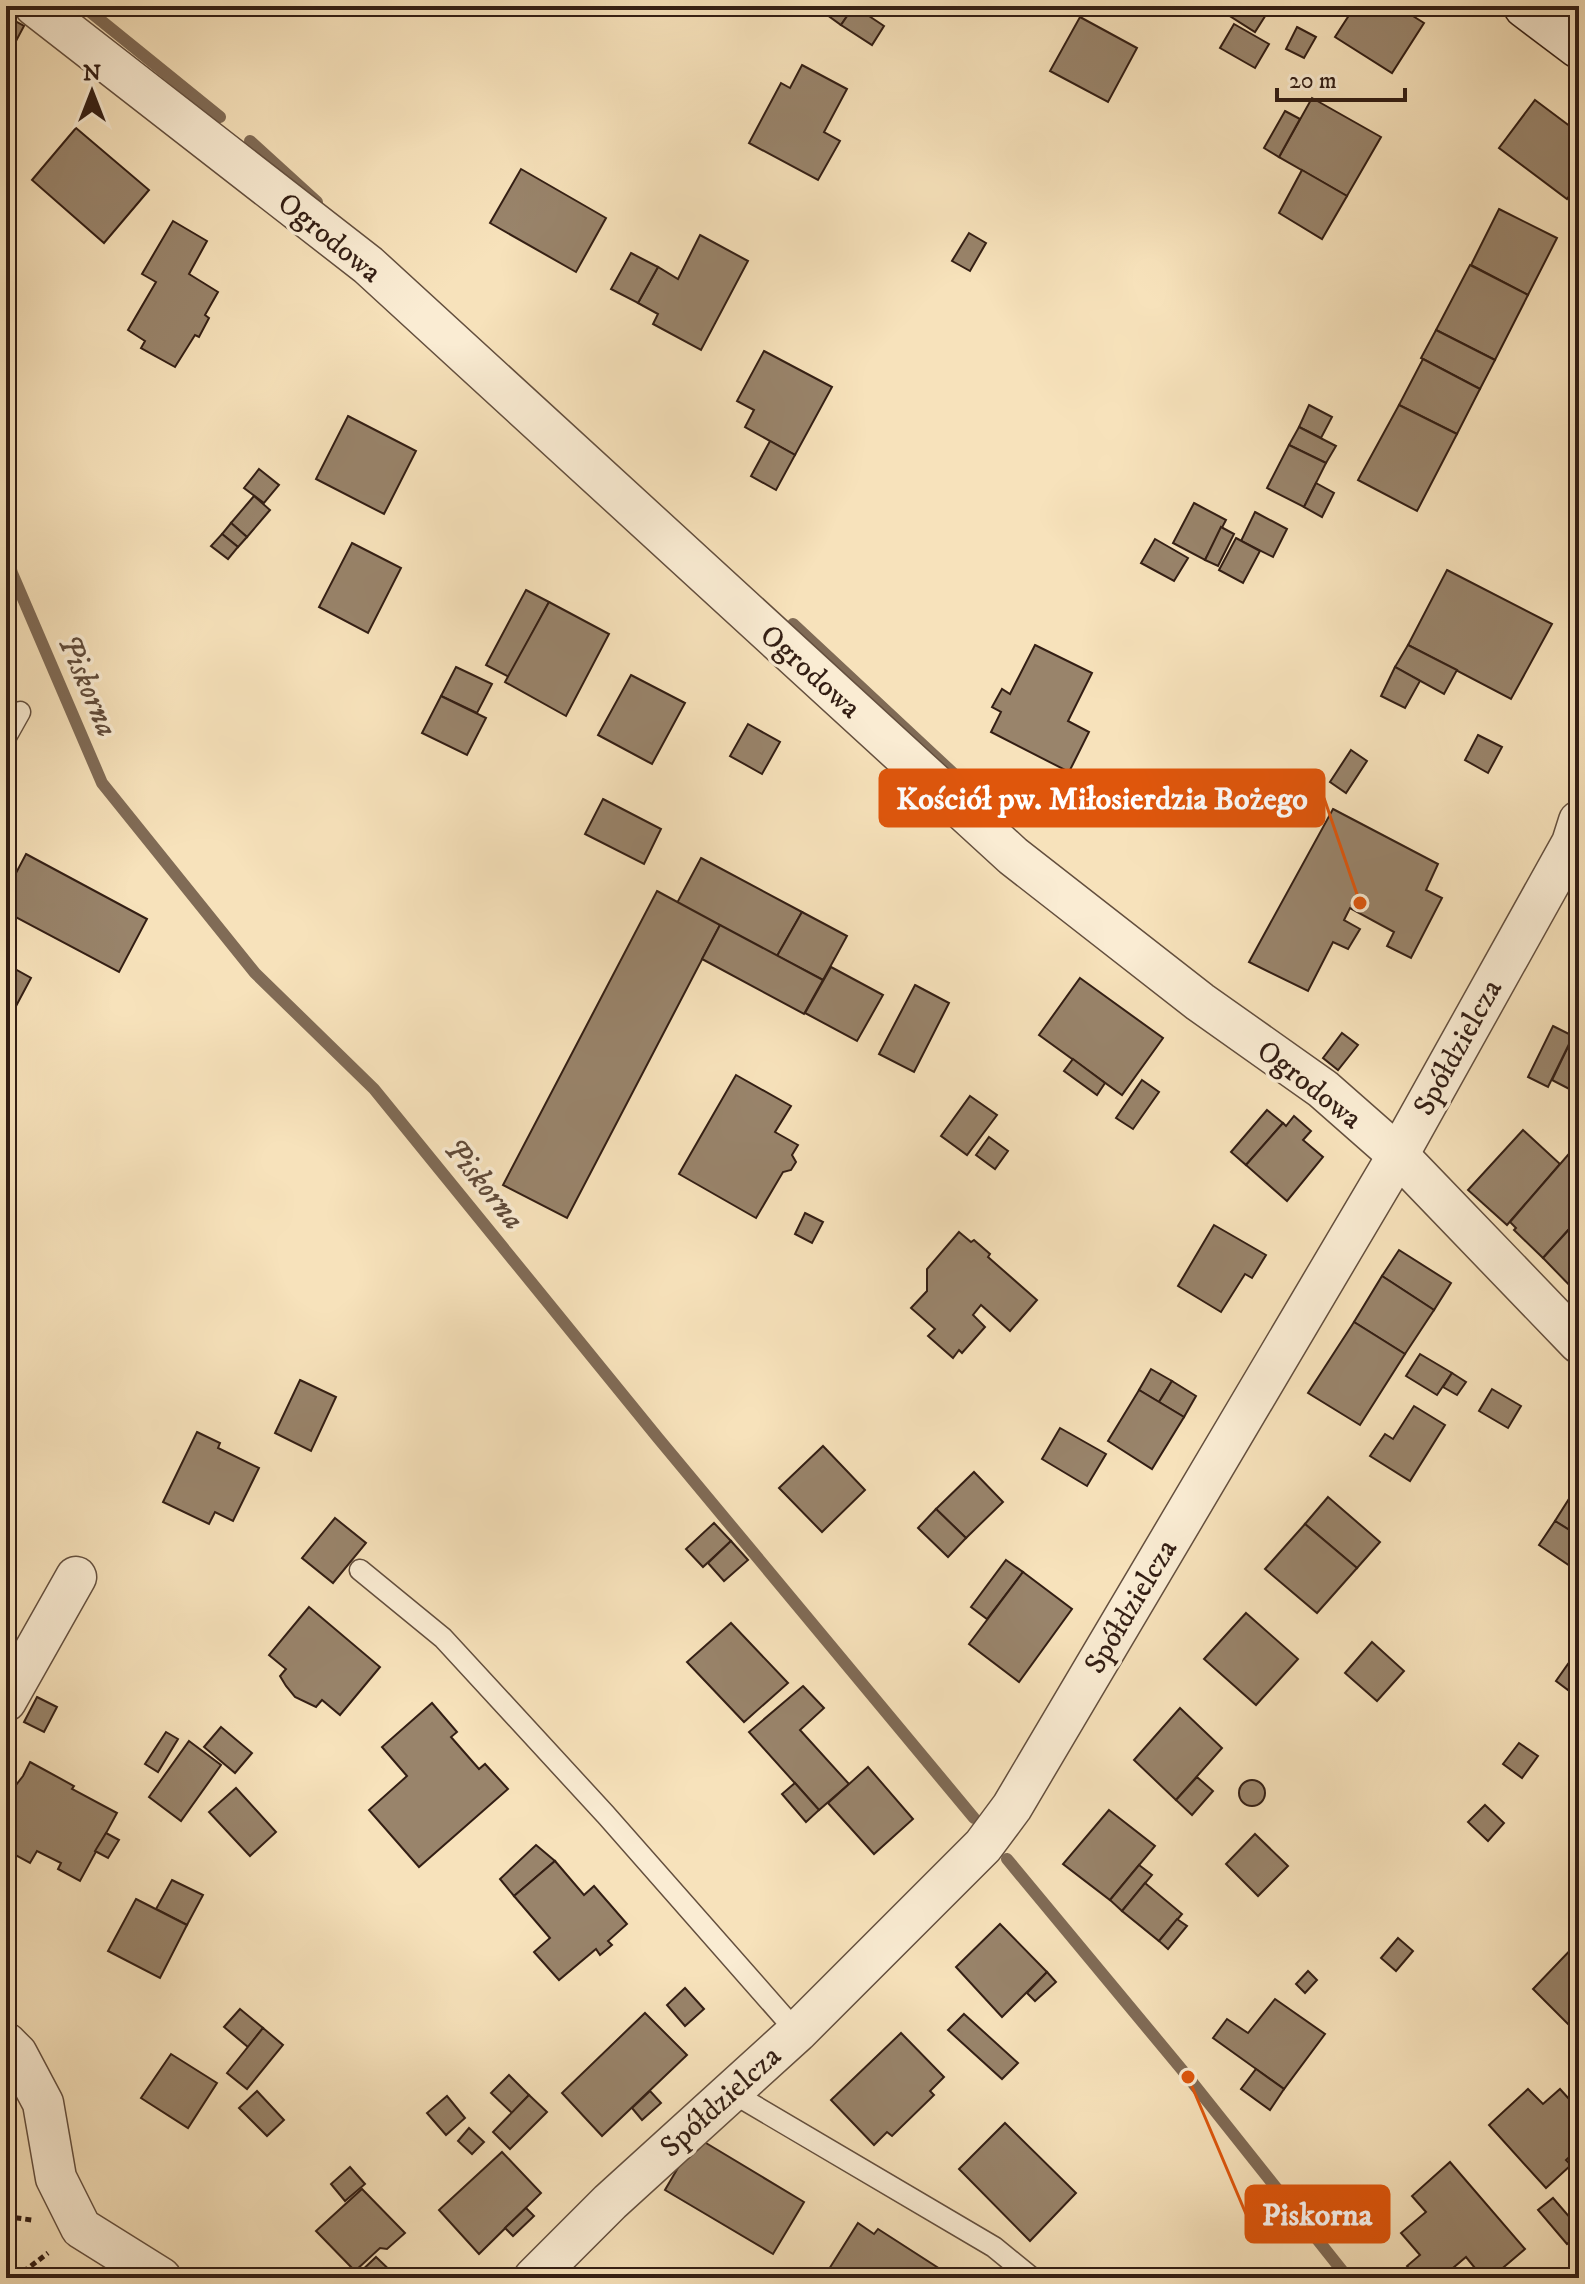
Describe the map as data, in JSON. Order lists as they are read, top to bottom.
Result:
{
  "streets": {
    "street": ["Ogrodowa", "Spółdzielcza"]
  },
  "crossings": [
    ["Ogrodowa", "Spółdzielcza"]
  ],
  "water": ["Piskorna"],
  "places": ["Kościół pw. Miłosierdzia Bożego", "Piskorna"],
  "scale_bar": "20 m",
  "north": "top"
}
